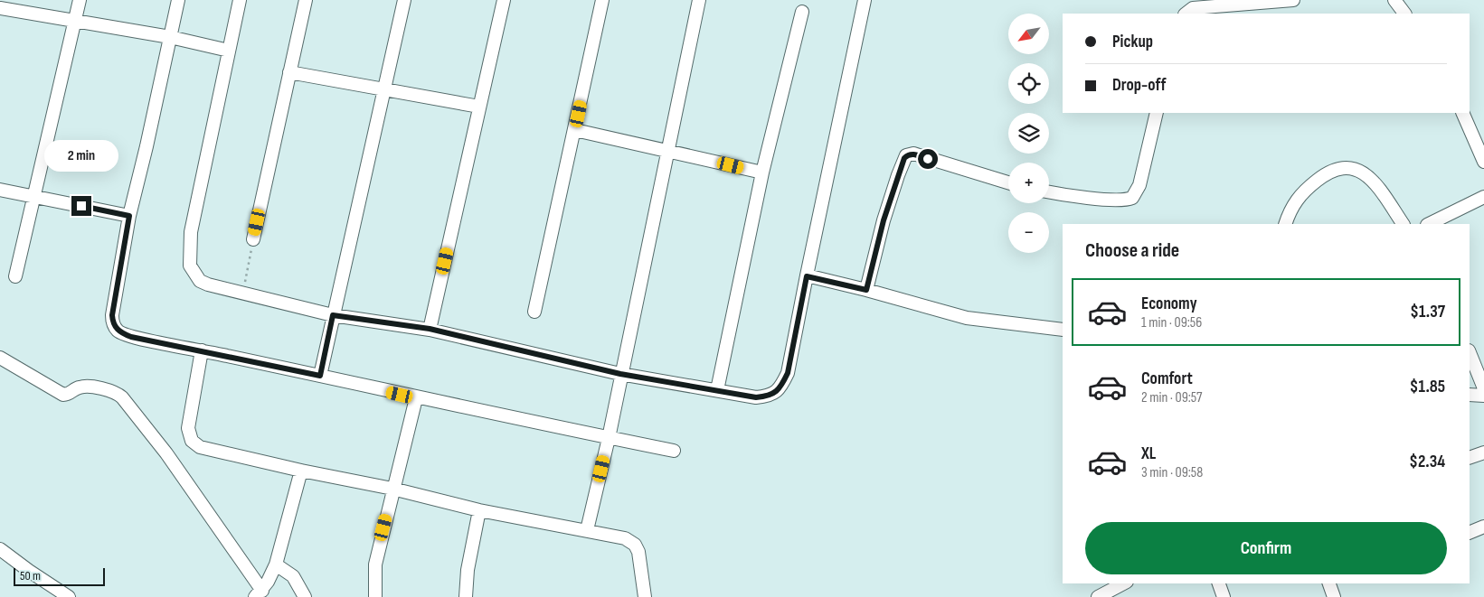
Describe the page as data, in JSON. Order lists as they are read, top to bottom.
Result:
{
  "scale_bar": "50 m",
  "north": "bottom left",
  "page": {
    "map_buttons": ["+", "−"],
    "banner": ["Pickup", "Drop-off"],
    "bubble": "2 min",
    "heading": "Choose a ride",
    "list": [
      {
        "name": "Economy",
        "note": "1 min · 09:56",
        "value": "$1.37"
      },
      {
        "name": "Comfort",
        "note": "2 min · 09:57",
        "value": "$1.85"
      },
      {
        "name": "XL",
        "note": "3 min · 09:58",
        "value": "$2.34"
      }
    ],
    "buttons": "Confirm",
    "scale": "50 m"
  }
}
